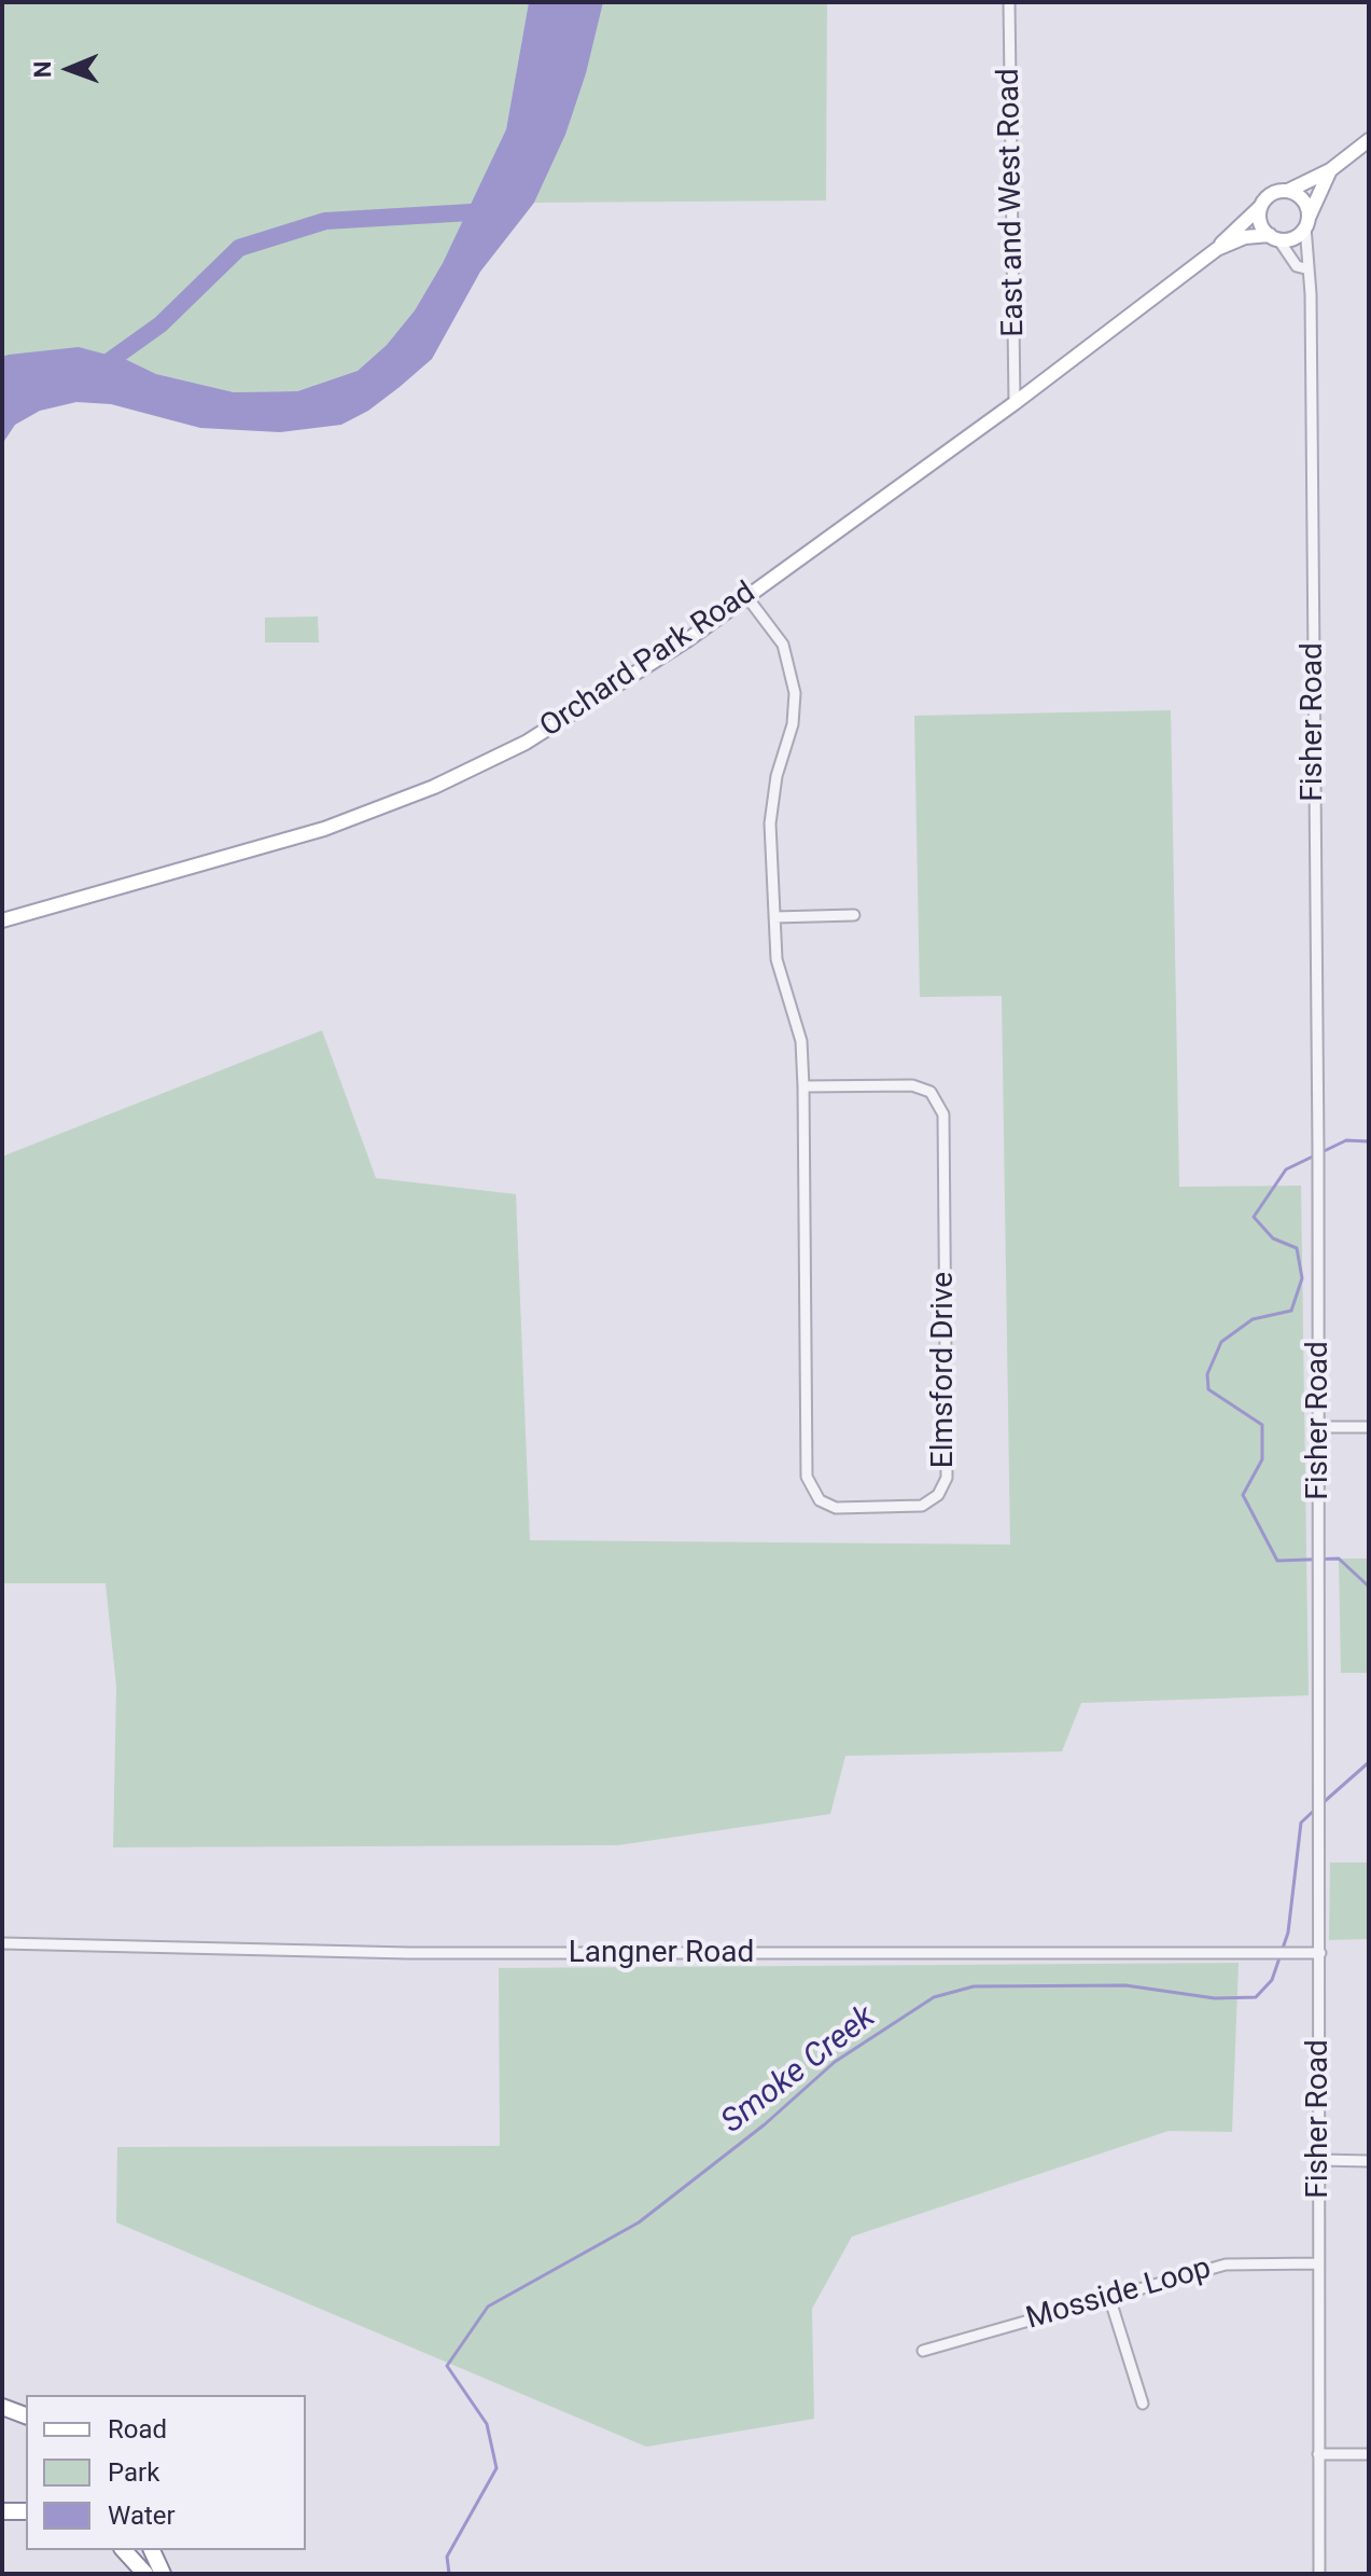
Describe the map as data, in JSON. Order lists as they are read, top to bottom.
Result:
{
  "streets": {
    "main road": ["Orchard Park Road"],
    "street": [
      "East and West Road",
      "Fisher Road",
      "Elmsford Drive",
      "Langner Road",
      "Mosside Loop"
    ]
  },
  "crossings": [
    ["East and West Road", "Orchard Park Road"],
    ["Orchard Park Road", "Fisher Road"],
    ["Orchard Park Road", "Elmsford Drive"],
    ["Fisher Road", "Langner Road"],
    ["Fisher Road", "Mosside Loop"]
  ],
  "water": ["Smoke Creek"],
  "legend": ["Road", "Park", "Water"],
  "north": "left"
}
